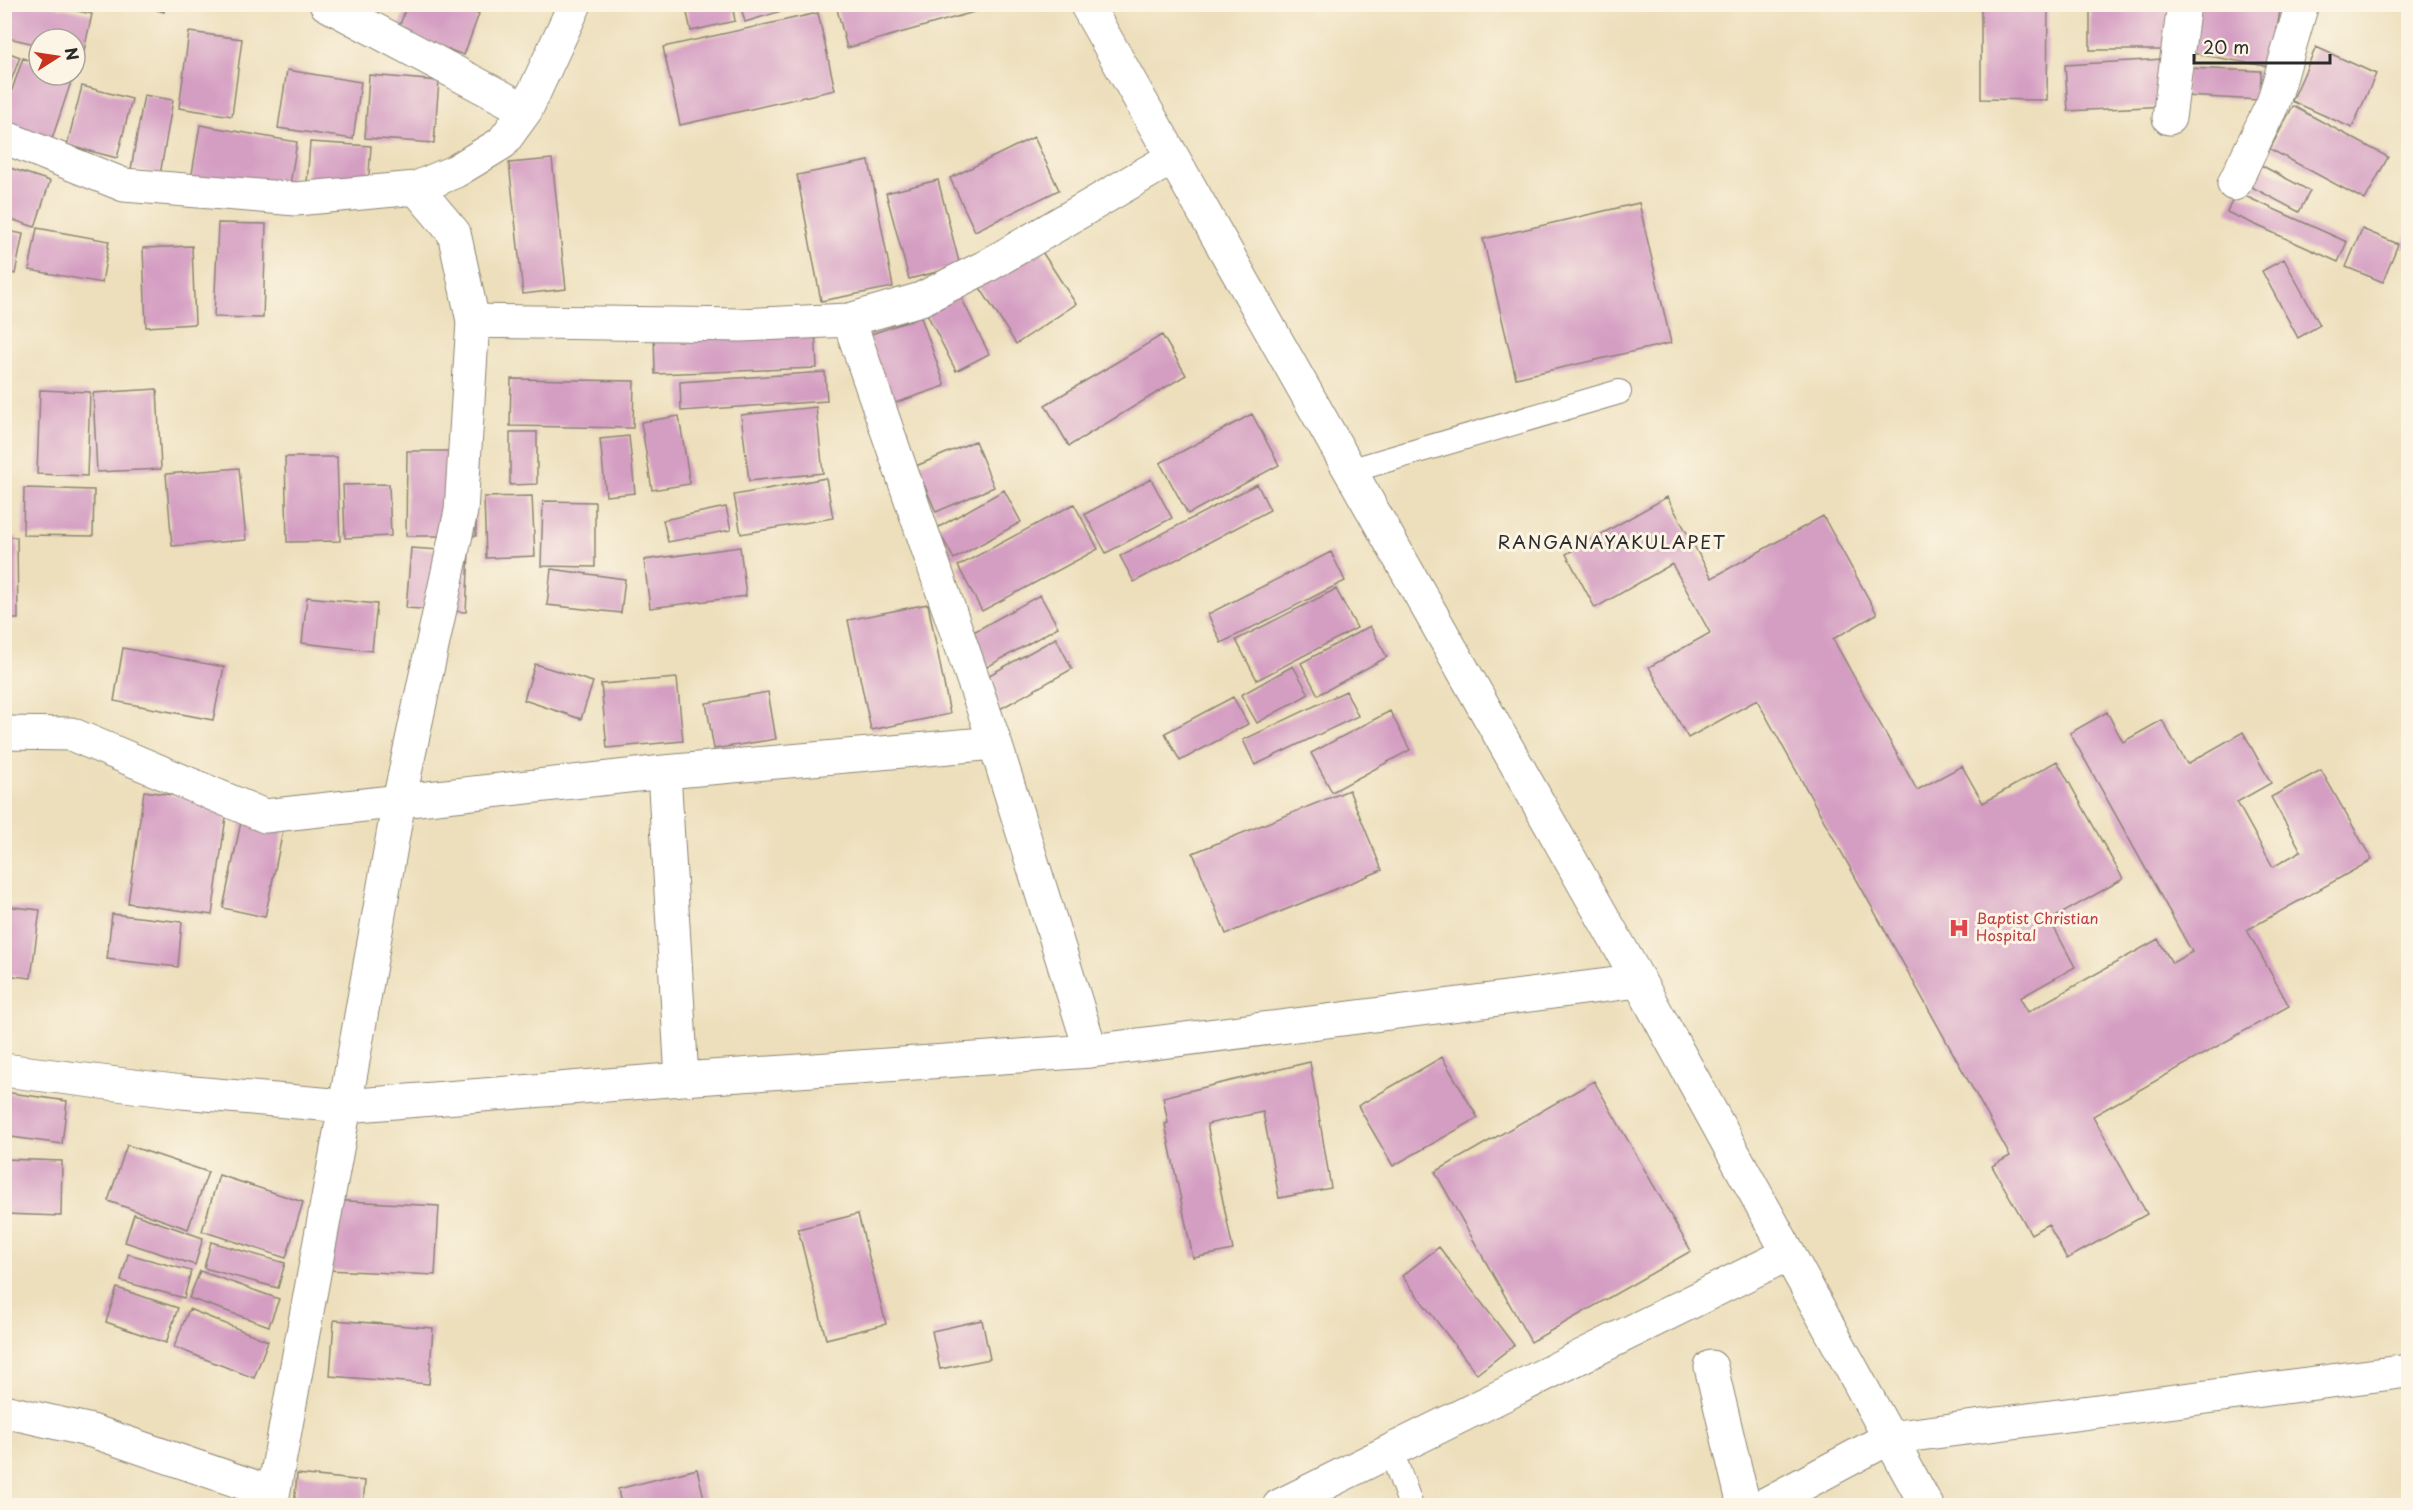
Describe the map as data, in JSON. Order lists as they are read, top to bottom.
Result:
{
  "districts": ["RANGANAYAKULAPET"],
  "places": {
    "hospital": ["Baptist Christian Hospital"]
  },
  "scale_bar": "20 m",
  "north": "right"
}
